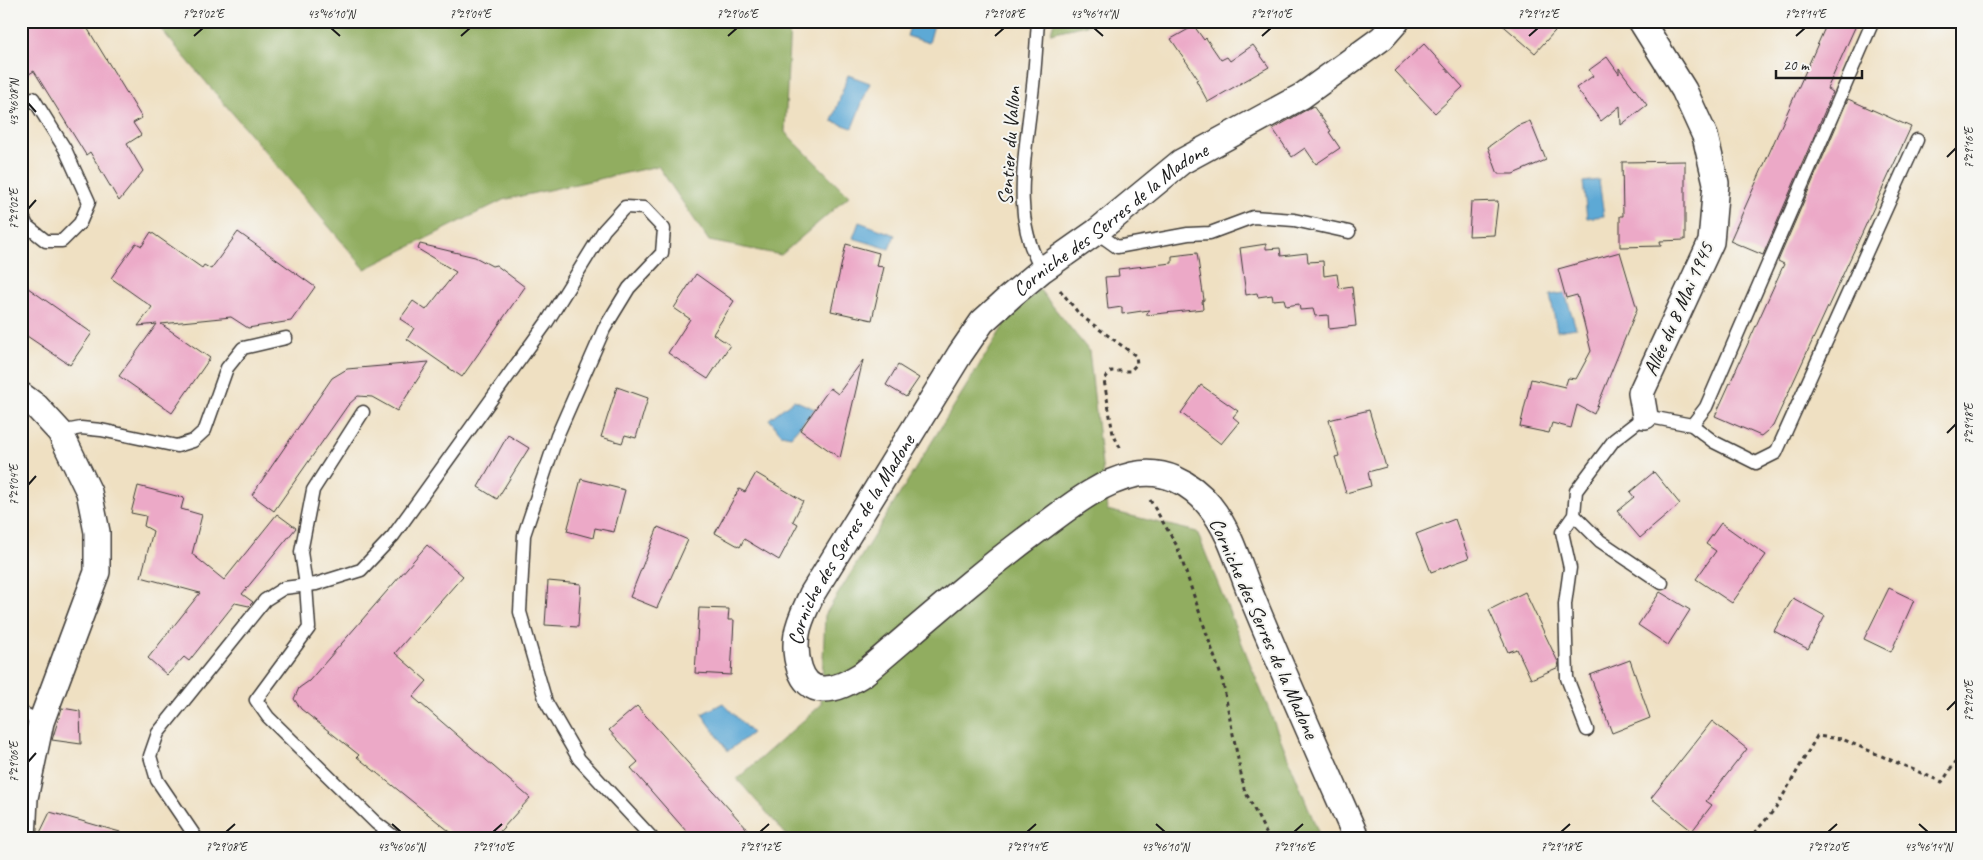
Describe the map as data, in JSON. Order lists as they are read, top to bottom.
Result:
{
  "streets": {
    "street": ["Corniche des Serres de la Madone", "Allée du 8 Mai 1945"],
    "lane": ["Sentier du Vallon"]
  },
  "crossings": [
    ["Sentier du Vallon", "Corniche des Serres de la Madone"]
  ],
  "scale_bar": "20 m",
  "coordinates": [
    "7°29'02\"E",
    "43°46'10\"N",
    "7°29'04\"E",
    "7°29'06\"E",
    "7°29'08\"E",
    "43°46'14\"N",
    "7°29'10\"E",
    "7°29'12\"E",
    "7°29'14\"E",
    "43°46'08\"N",
    "7°29'16\"E",
    "7°29'18\"E",
    "7°29'20\"E",
    "43°46'06\"N"
  ]
}
